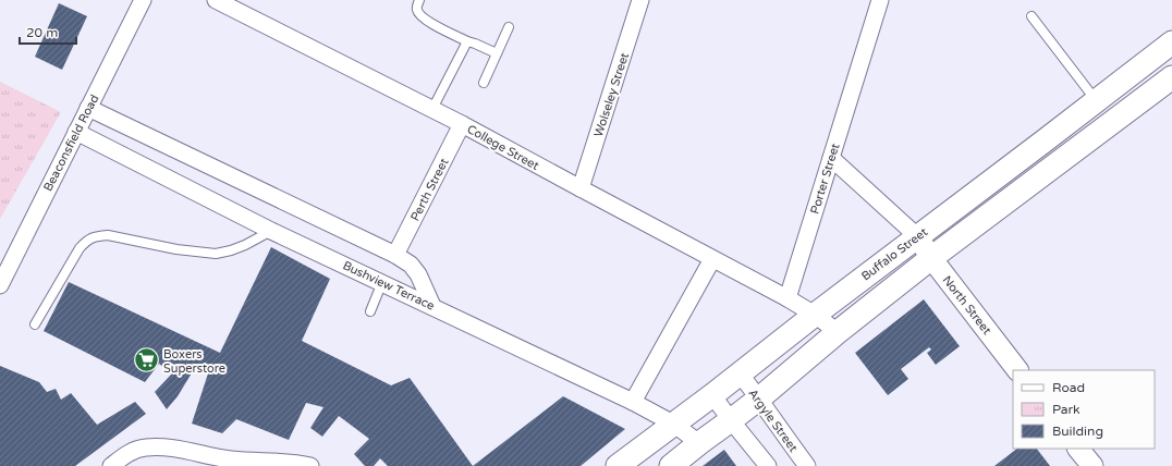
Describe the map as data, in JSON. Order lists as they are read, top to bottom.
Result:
{
  "streets": {
    "main road": ["Buffalo Street"],
    "street": [
      "Wolseley Street",
      "Beaconsfield Road",
      "College Street",
      "Porter Street",
      "Perth Street",
      "Bushview Terrace",
      "North Street",
      "Argyle Street"
    ]
  },
  "crossings": [
    ["Wolseley Street", "College Street"],
    ["Beaconsfield Road", "Bushview Terrace"],
    ["College Street", "Porter Street"],
    ["College Street", "Perth Street"],
    ["Buffalo Street", "Bushview Terrace"],
    ["Buffalo Street", "North Street"],
    ["Buffalo Street", "Argyle Street"]
  ],
  "places": {
    "supermarket": ["Boxers Superstore"]
  },
  "legend": ["Road", "Park", "Building"],
  "scale_bar": "20 m"
}
